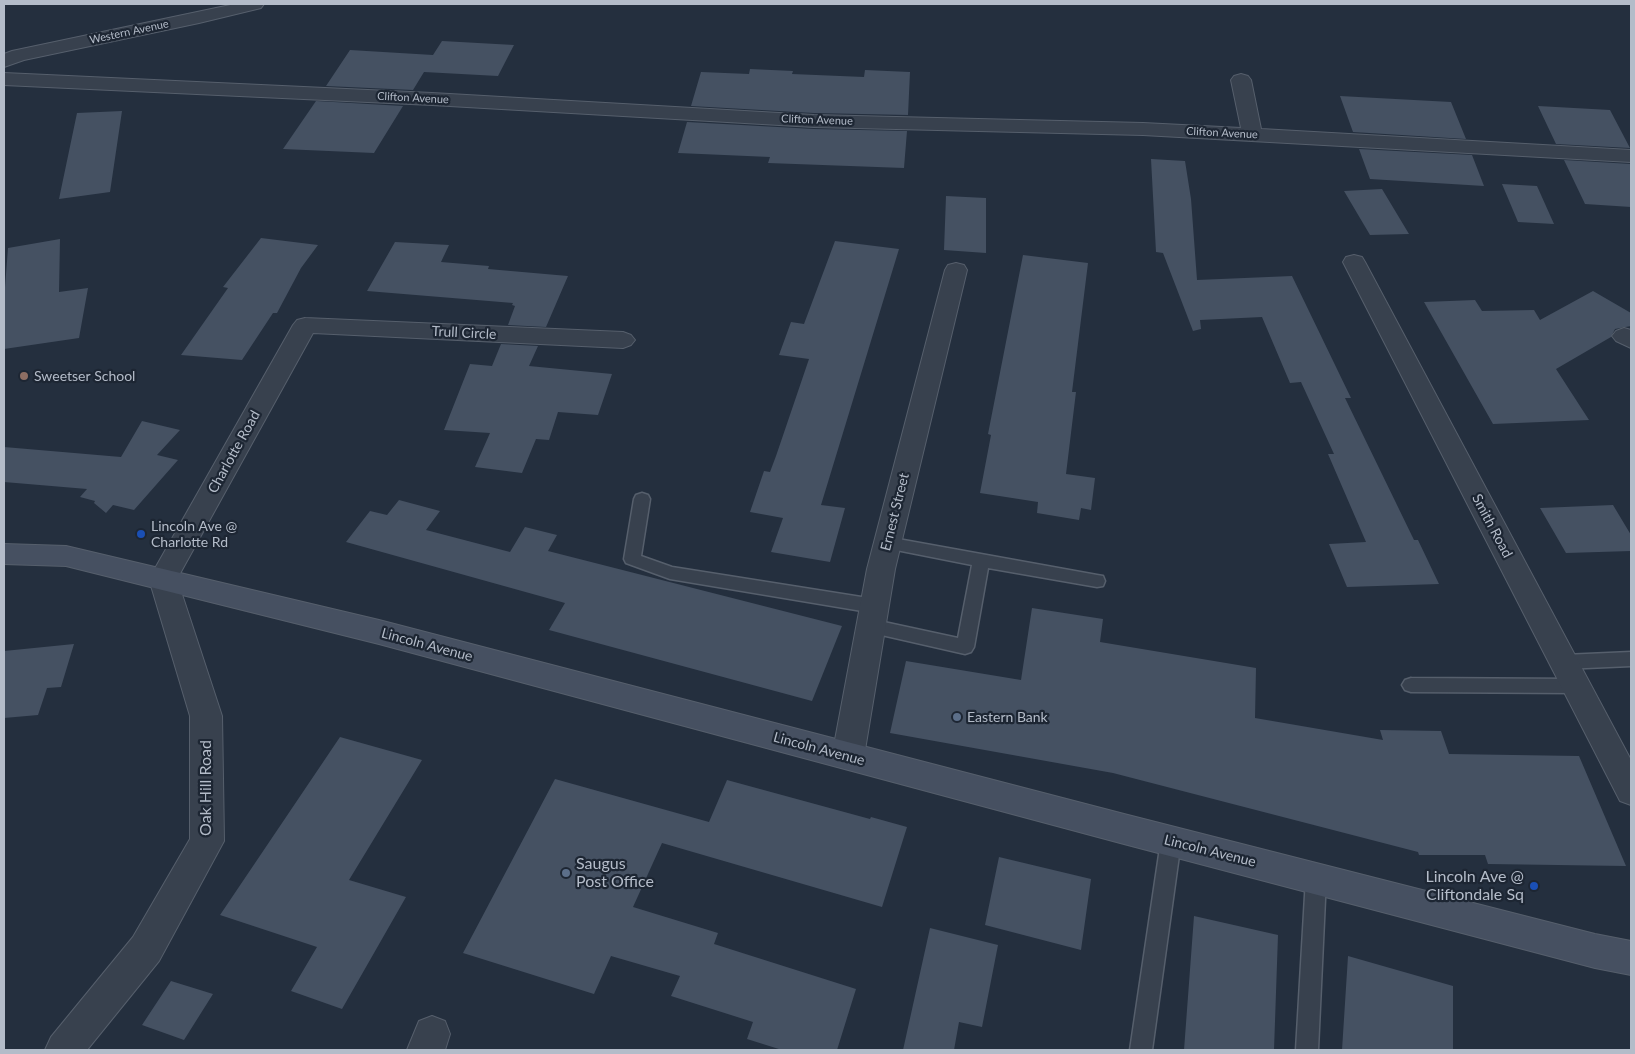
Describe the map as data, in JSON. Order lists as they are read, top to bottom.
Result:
{
  "streets": {
    "main road": ["Lincoln Avenue"],
    "street": [
      "Western Avenue",
      "Clifton Avenue",
      "Trull Circle",
      "Charlotte Road",
      "Ernest Street",
      "Smith Road",
      "Oak Hill Road"
    ]
  },
  "crossings": [
    ["Trull Circle", "Charlotte Road"],
    ["Charlotte Road", "Lincoln Avenue"],
    ["Charlotte Road", "Oak Hill Road"],
    ["Ernest Street", "Lincoln Avenue"],
    ["Lincoln Avenue", "Oak Hill Road"]
  ],
  "places": [
    "Sweetser School",
    "Lincoln Ave @ Charlotte Rd",
    "Eastern Bank",
    "Saugus Post Office",
    "Lincoln Ave @ Cliftondale Sq"
  ]
}
